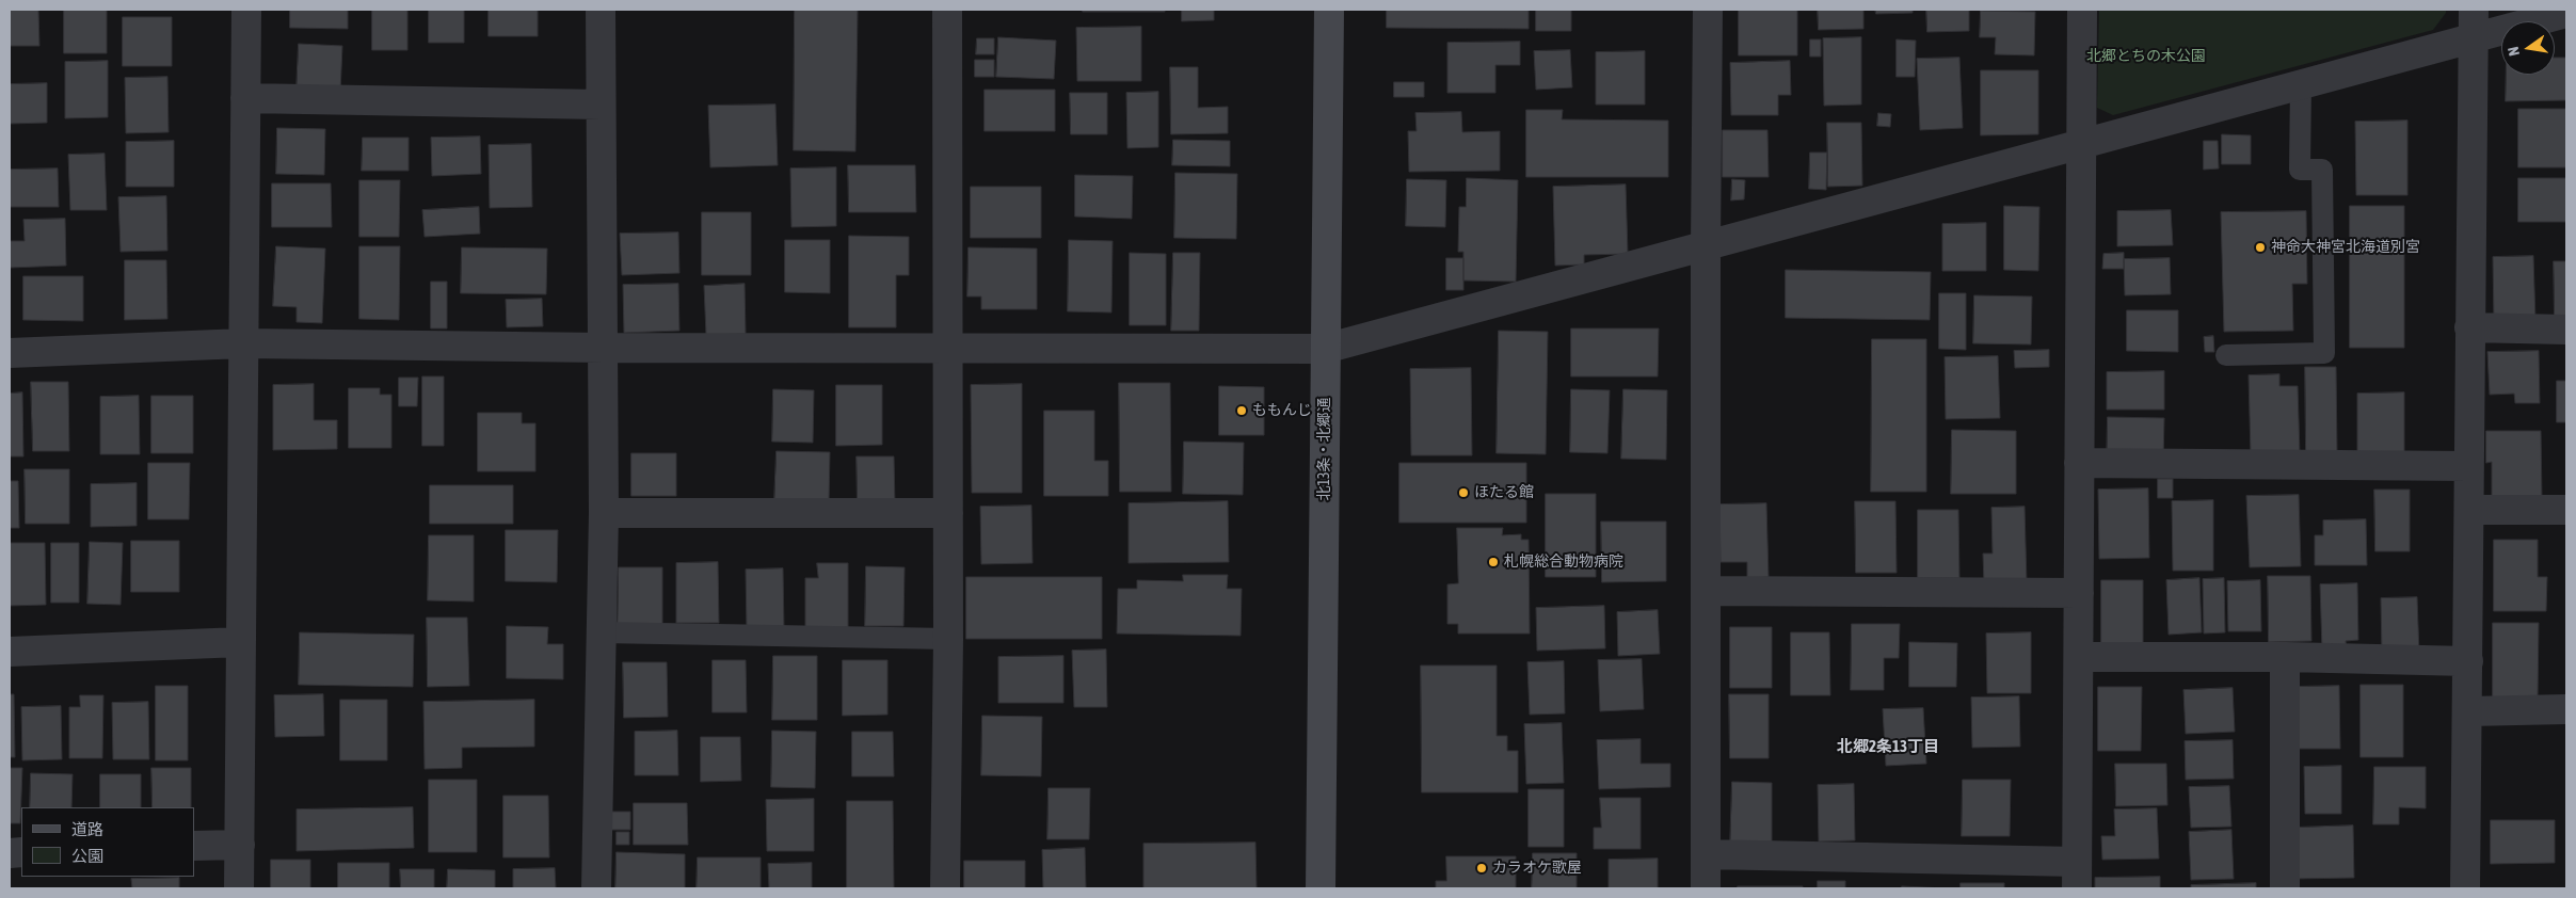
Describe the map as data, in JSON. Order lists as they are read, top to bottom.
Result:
{
  "streets": {
    "main road": ["北13条・北郷通"]
  },
  "districts": ["北郷2条13丁目"],
  "parks": ["北郷とちの木公園"],
  "places": [
    "神命大神宮北海道別宮",
    "ももんじ",
    "ほたる館",
    "札幌総合動物病院",
    "カラオケ歌屋"
  ],
  "legend": ["道路", "公園"],
  "north": "left"
}
